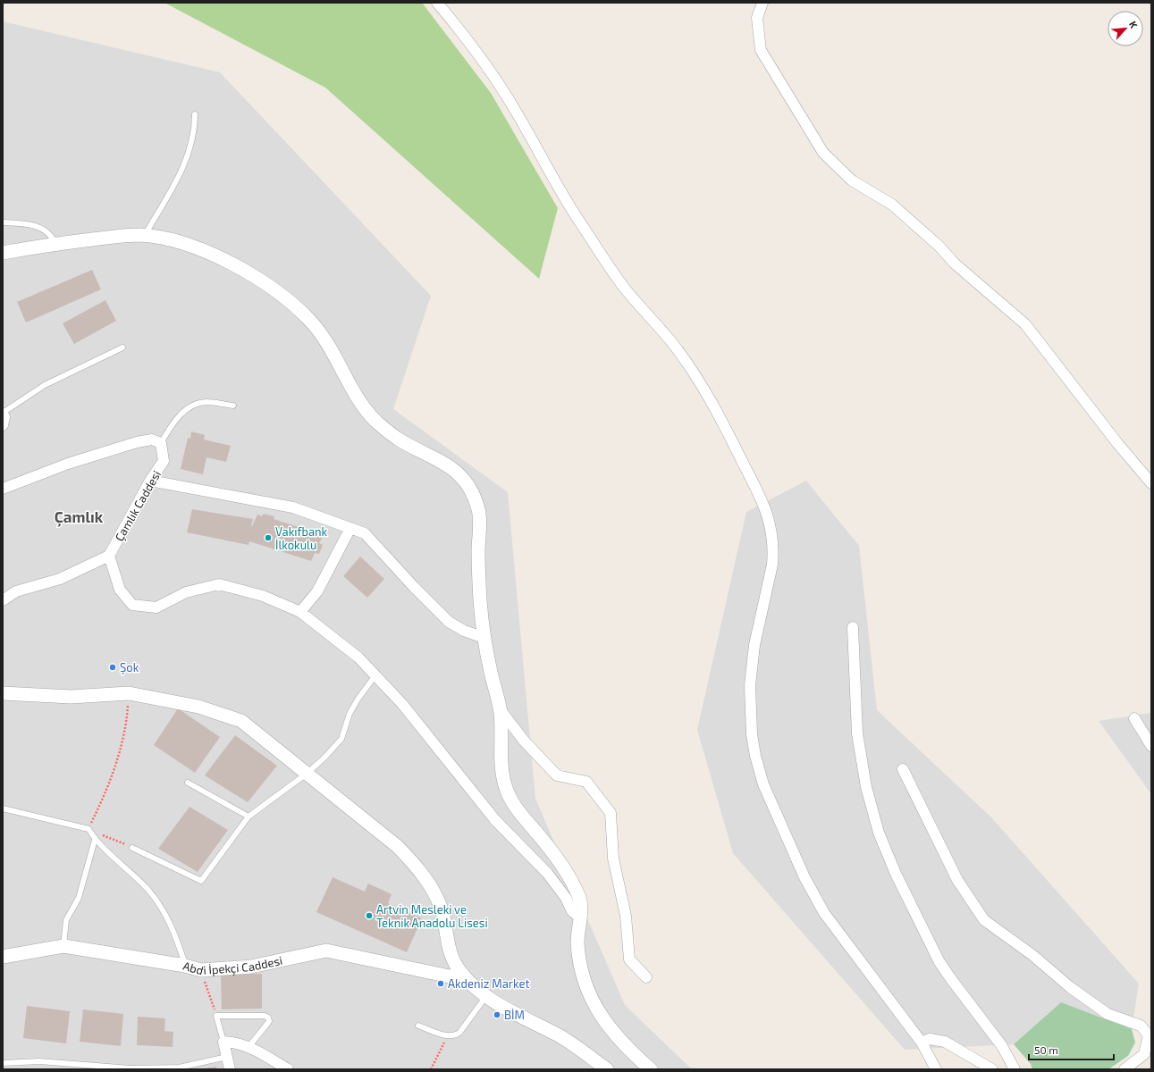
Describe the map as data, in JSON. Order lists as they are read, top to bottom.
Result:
{
  "streets": {
    "street": ["Çamlık Caddesi", "Abdi İpekçi Caddesi"]
  },
  "districts": ["Çamlık"],
  "places": [
    "Vakıfbank İlkokulu",
    "Şok",
    "Artvin Mesleki ve Teknik Anadolu Lisesi",
    "Akdeniz Market",
    "BİM"
  ],
  "scale_bar": "50 m",
  "north": "top right"
}
